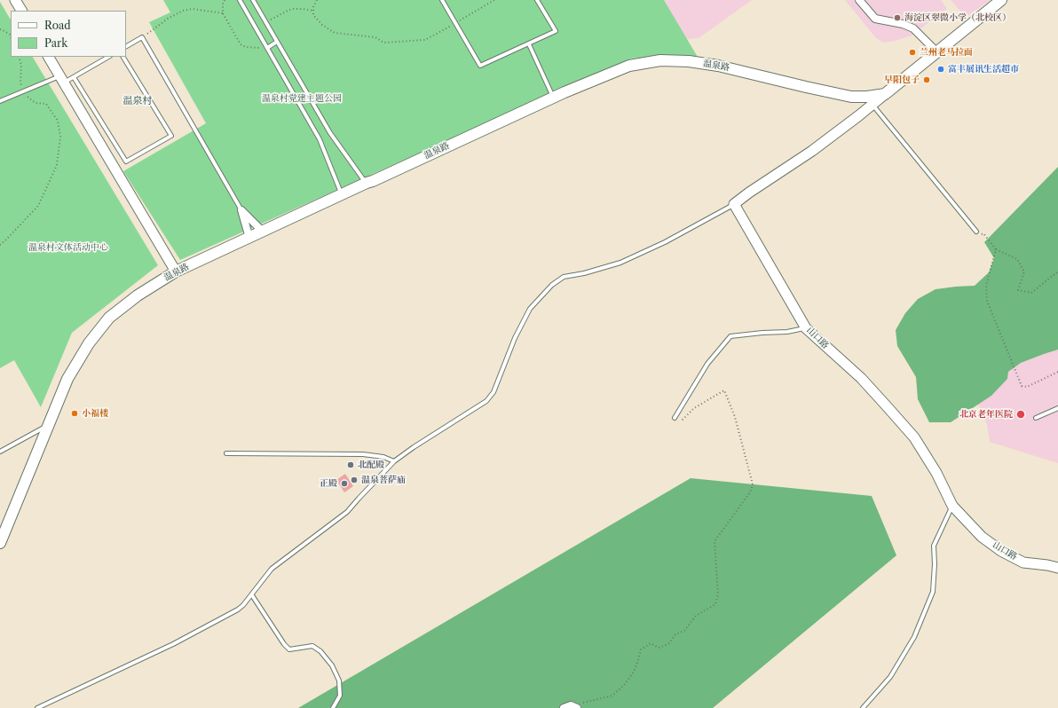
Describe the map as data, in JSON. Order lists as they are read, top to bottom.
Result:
{
  "streets": {
    "main road": ["温泉路"],
    "street": ["山口路"]
  },
  "districts": ["温泉村"],
  "parks": ["温泉村党建主题公园", "温泉村文体活动中心"],
  "places": [
    "海淀区翠微小学（北校区）",
    "兰州老马拉面",
    "富丰展讯生活超市",
    "早阳包子",
    "小福楼",
    "北京老年医院",
    "北配殿",
    "温泉菩萨庙",
    "正殿"
  ],
  "legend": ["Road", "Park"]
}
